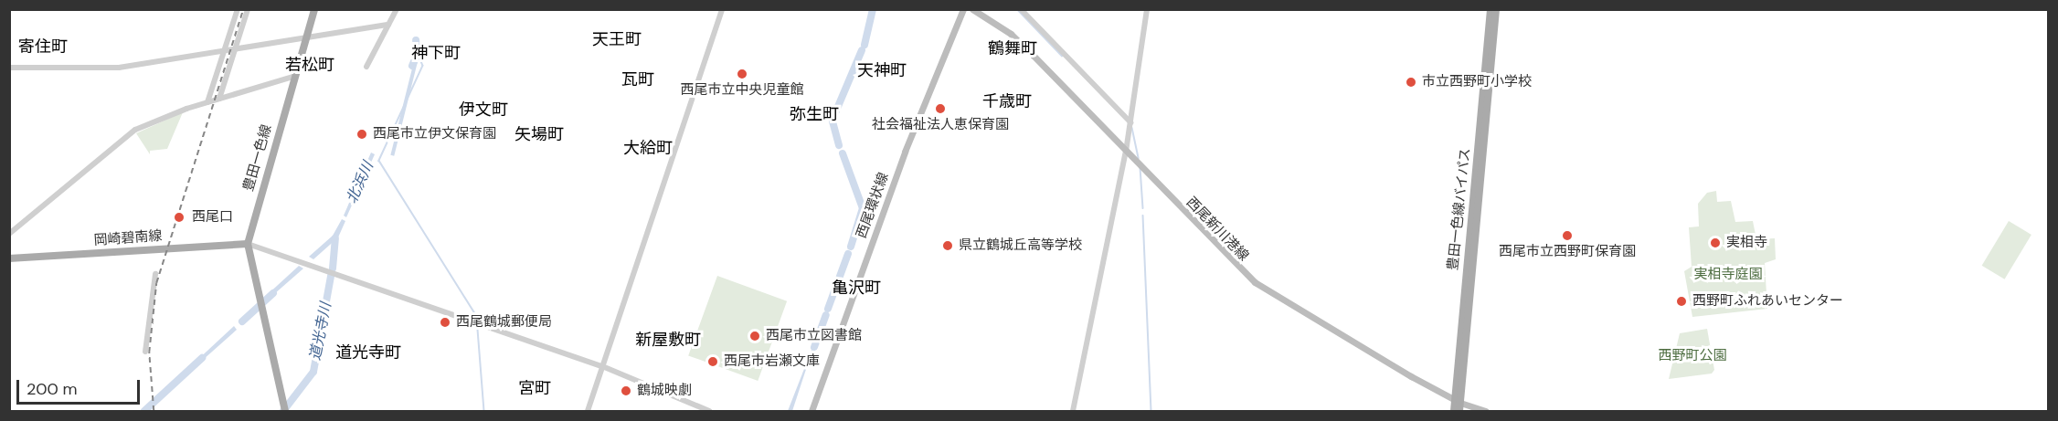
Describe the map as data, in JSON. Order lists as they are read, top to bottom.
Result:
{
  "streets": {
    "main road": [
      "豊田一色線",
      "西尾環状線",
      "豊田一色線バイパス",
      "西尾新川港線",
      "岡崎碧南線"
    ]
  },
  "crossings": [
    ["豊田一色線", "岡崎碧南線"],
    ["豊田一色線バイパス", "西尾新川港線"]
  ],
  "districts": [
    "天王町",
    "寄住町",
    "鶴舞町",
    "神下町",
    "若松町",
    "天神町",
    "瓦町",
    "千歳町",
    "伊文町",
    "弥生町",
    "矢場町",
    "大給町",
    "亀沢町",
    "新屋敷町",
    "道光寺町",
    "宮町"
  ],
  "water": ["北浜川", "道光寺川"],
  "parks": ["実相寺庭園", "西野町公園"],
  "places": [
    "西尾市立中央児童館",
    "市立西野町小学校",
    "社会福祉法人恵保育園",
    "西尾市立伊文保育園",
    "西尾口",
    "西尾市立西野町保育園",
    "実相寺",
    "県立鶴城丘高等学校",
    "西野町ふれあいセンター",
    "西尾鶴城郵便局",
    "西尾市立図書館",
    "西尾市岩瀬文庫",
    "鶴城映劇"
  ],
  "scale_bar": "200 m"
}
